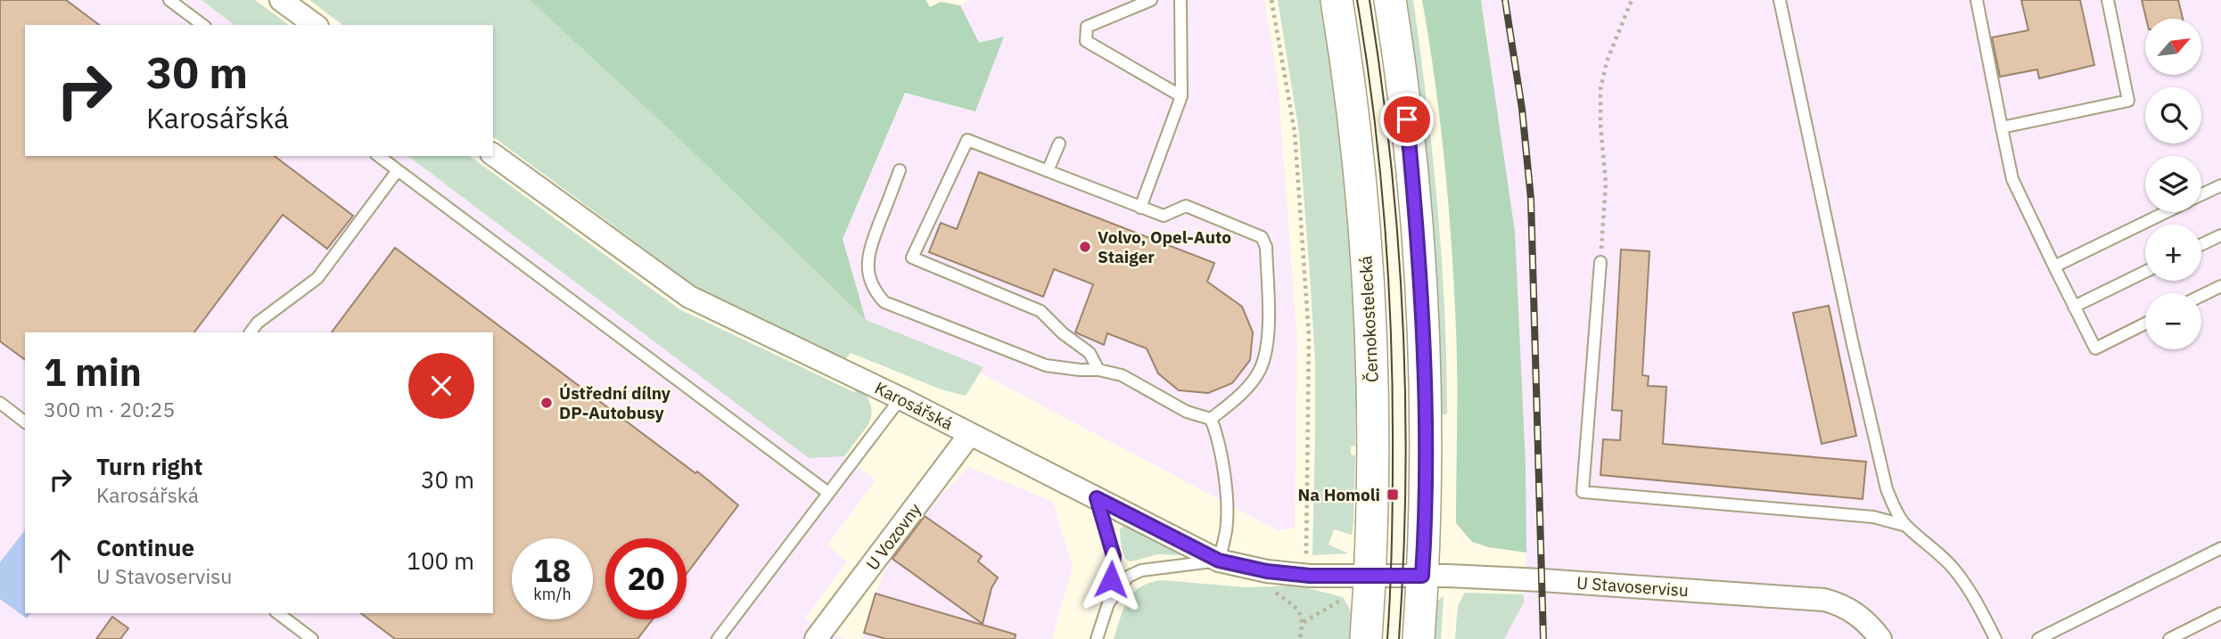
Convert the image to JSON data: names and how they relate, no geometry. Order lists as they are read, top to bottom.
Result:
{
  "streets": {
    "main road": ["Černokostelecká"],
    "street": ["Karosářská", "U Vozovny", "U Stavoservisu"]
  },
  "crossings": [
    ["Černokostelecká", "Karosářská"],
    ["Černokostelecká", "U Stavoservisu"],
    ["Karosářská", "U Vozovny"],
    ["Karosářská", "U Stavoservisu"]
  ],
  "places": {
    "other": ["Volvo, Opel-Auto Staiger", "Ústřední dílny DP-Autobusy"],
    "transit": ["Na Homoli"]
  },
  "north": "top right",
  "page": {
    "map_buttons": ["+", "−"],
    "turn": ["30 m", "Karosářská"],
    "heading": ["1 min", "300 m · 20:25"],
    "list": [
      {
        "name": "Turn right",
        "note": "Karosářská",
        "value": "30 m"
      },
      {
        "name": "Continue",
        "note": "U Stavoservisu",
        "value": "100 m"
      }
    ],
    "speed": "18 km/h",
    "limit": "20"
  }
}
